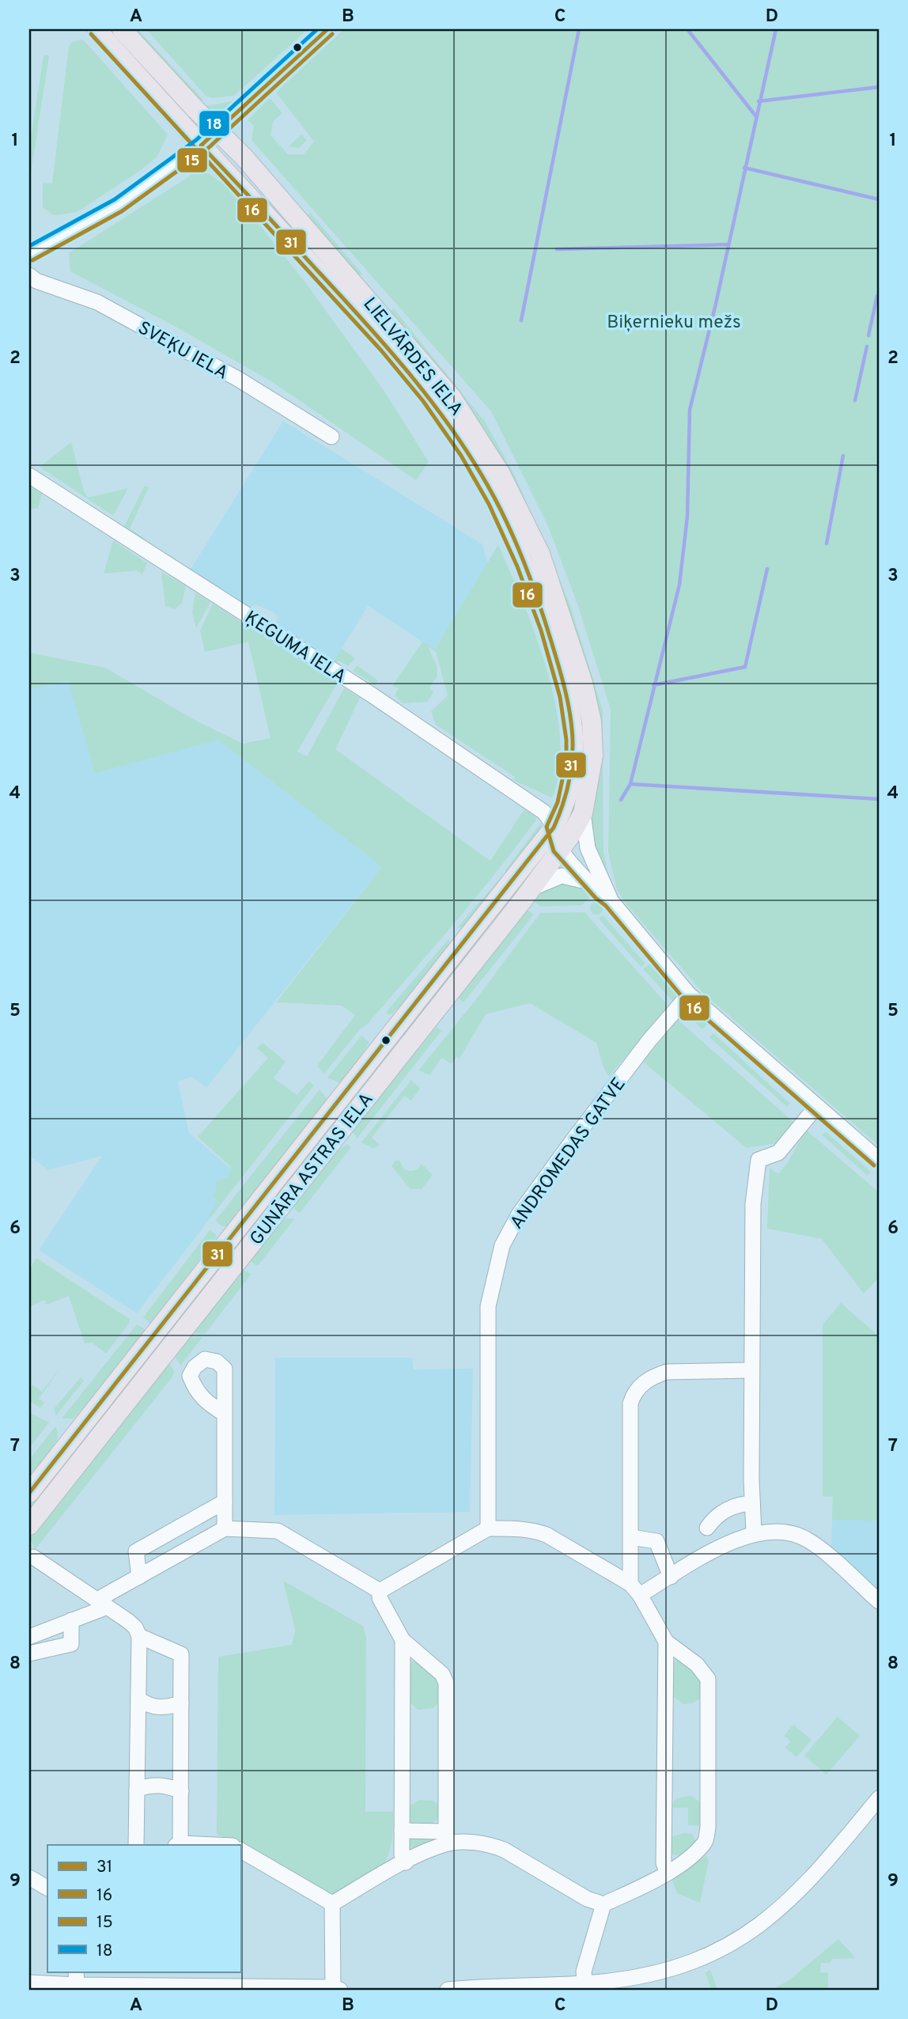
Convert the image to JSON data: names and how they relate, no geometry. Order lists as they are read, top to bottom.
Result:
{
  "streets": {
    "main road": ["LIELVĀRDES IELA", "GUNĀRA ASTRAS IELA"],
    "street": ["SVEĶU IELA", "ĶEGUMA IELA", "ANDROMEDAS GATVE"]
  },
  "crossings": [
    ["LIELVĀRDES IELA", "ĶEGUMA IELA"],
    ["LIELVĀRDES IELA", "ANDROMEDAS GATVE"],
    ["LIELVĀRDES IELA", "GUNĀRA ASTRAS IELA"],
    ["ĶEGUMA IELA", "GUNĀRA ASTRAS IELA"]
  ],
  "parks": ["Biķernieku mežs"],
  "lines": [
    "transit line 31",
    "transit line 18",
    "transit line 16",
    "transit line 15"
  ],
  "legend": [
    "31",
    "16",
    "15",
    "18"
  ],
  "grid": {
    "columns": [
      "A",
      "B",
      "C",
      "D"
    ],
    "rows": [
      "1",
      "2",
      "3",
      "4",
      "5",
      "6",
      "7",
      "8",
      "9"
    ]
  }
}
